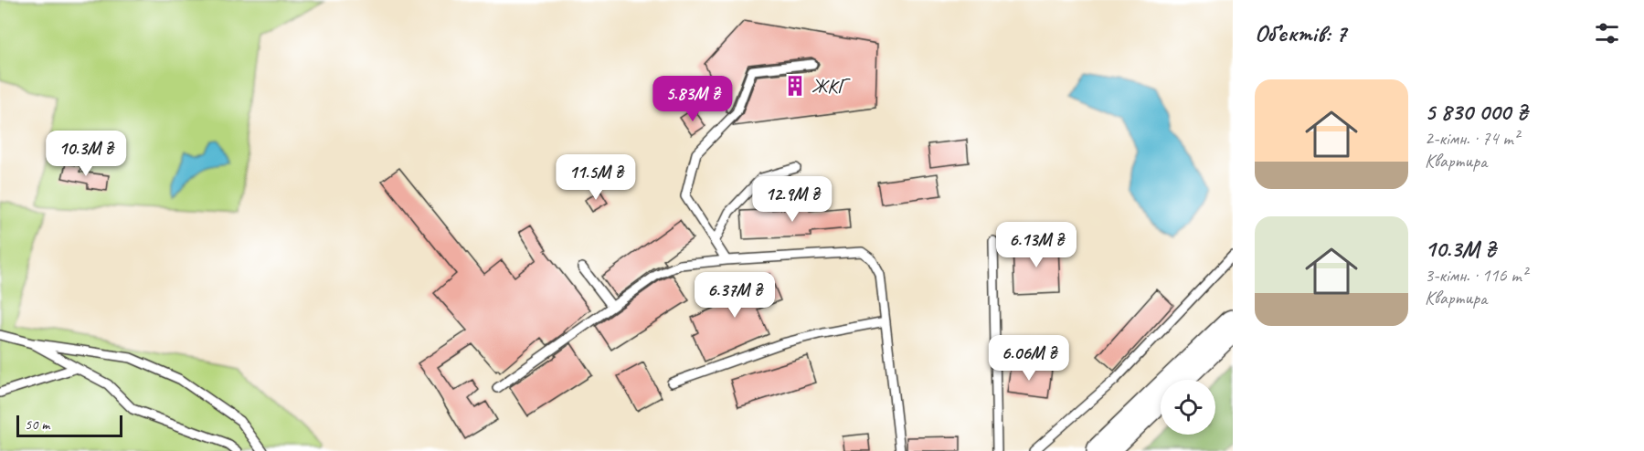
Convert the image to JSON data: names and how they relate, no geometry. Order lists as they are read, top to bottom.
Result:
{
  "places": {
    "building": ["ЖКГ"]
  },
  "scale_bar": "50 m",
  "page": {
    "heading": "Об’єктів: 7",
    "list": [
      {
        "name": "5 830 000 ₴",
        "note": "2-кімн. · 74 m² · Квартира"
      },
      {
        "name": "10.3M ₴",
        "note": "3-кімн. · 116 m² · Квартира"
      }
    ],
    "price": [
      "5.83M ₴",
      "10.3M ₴",
      "11.5M ₴",
      "12.9M ₴",
      "6.13M ₴",
      "6.37M ₴",
      "6.06M ₴"
    ],
    "scale": "50 m"
  }
}
